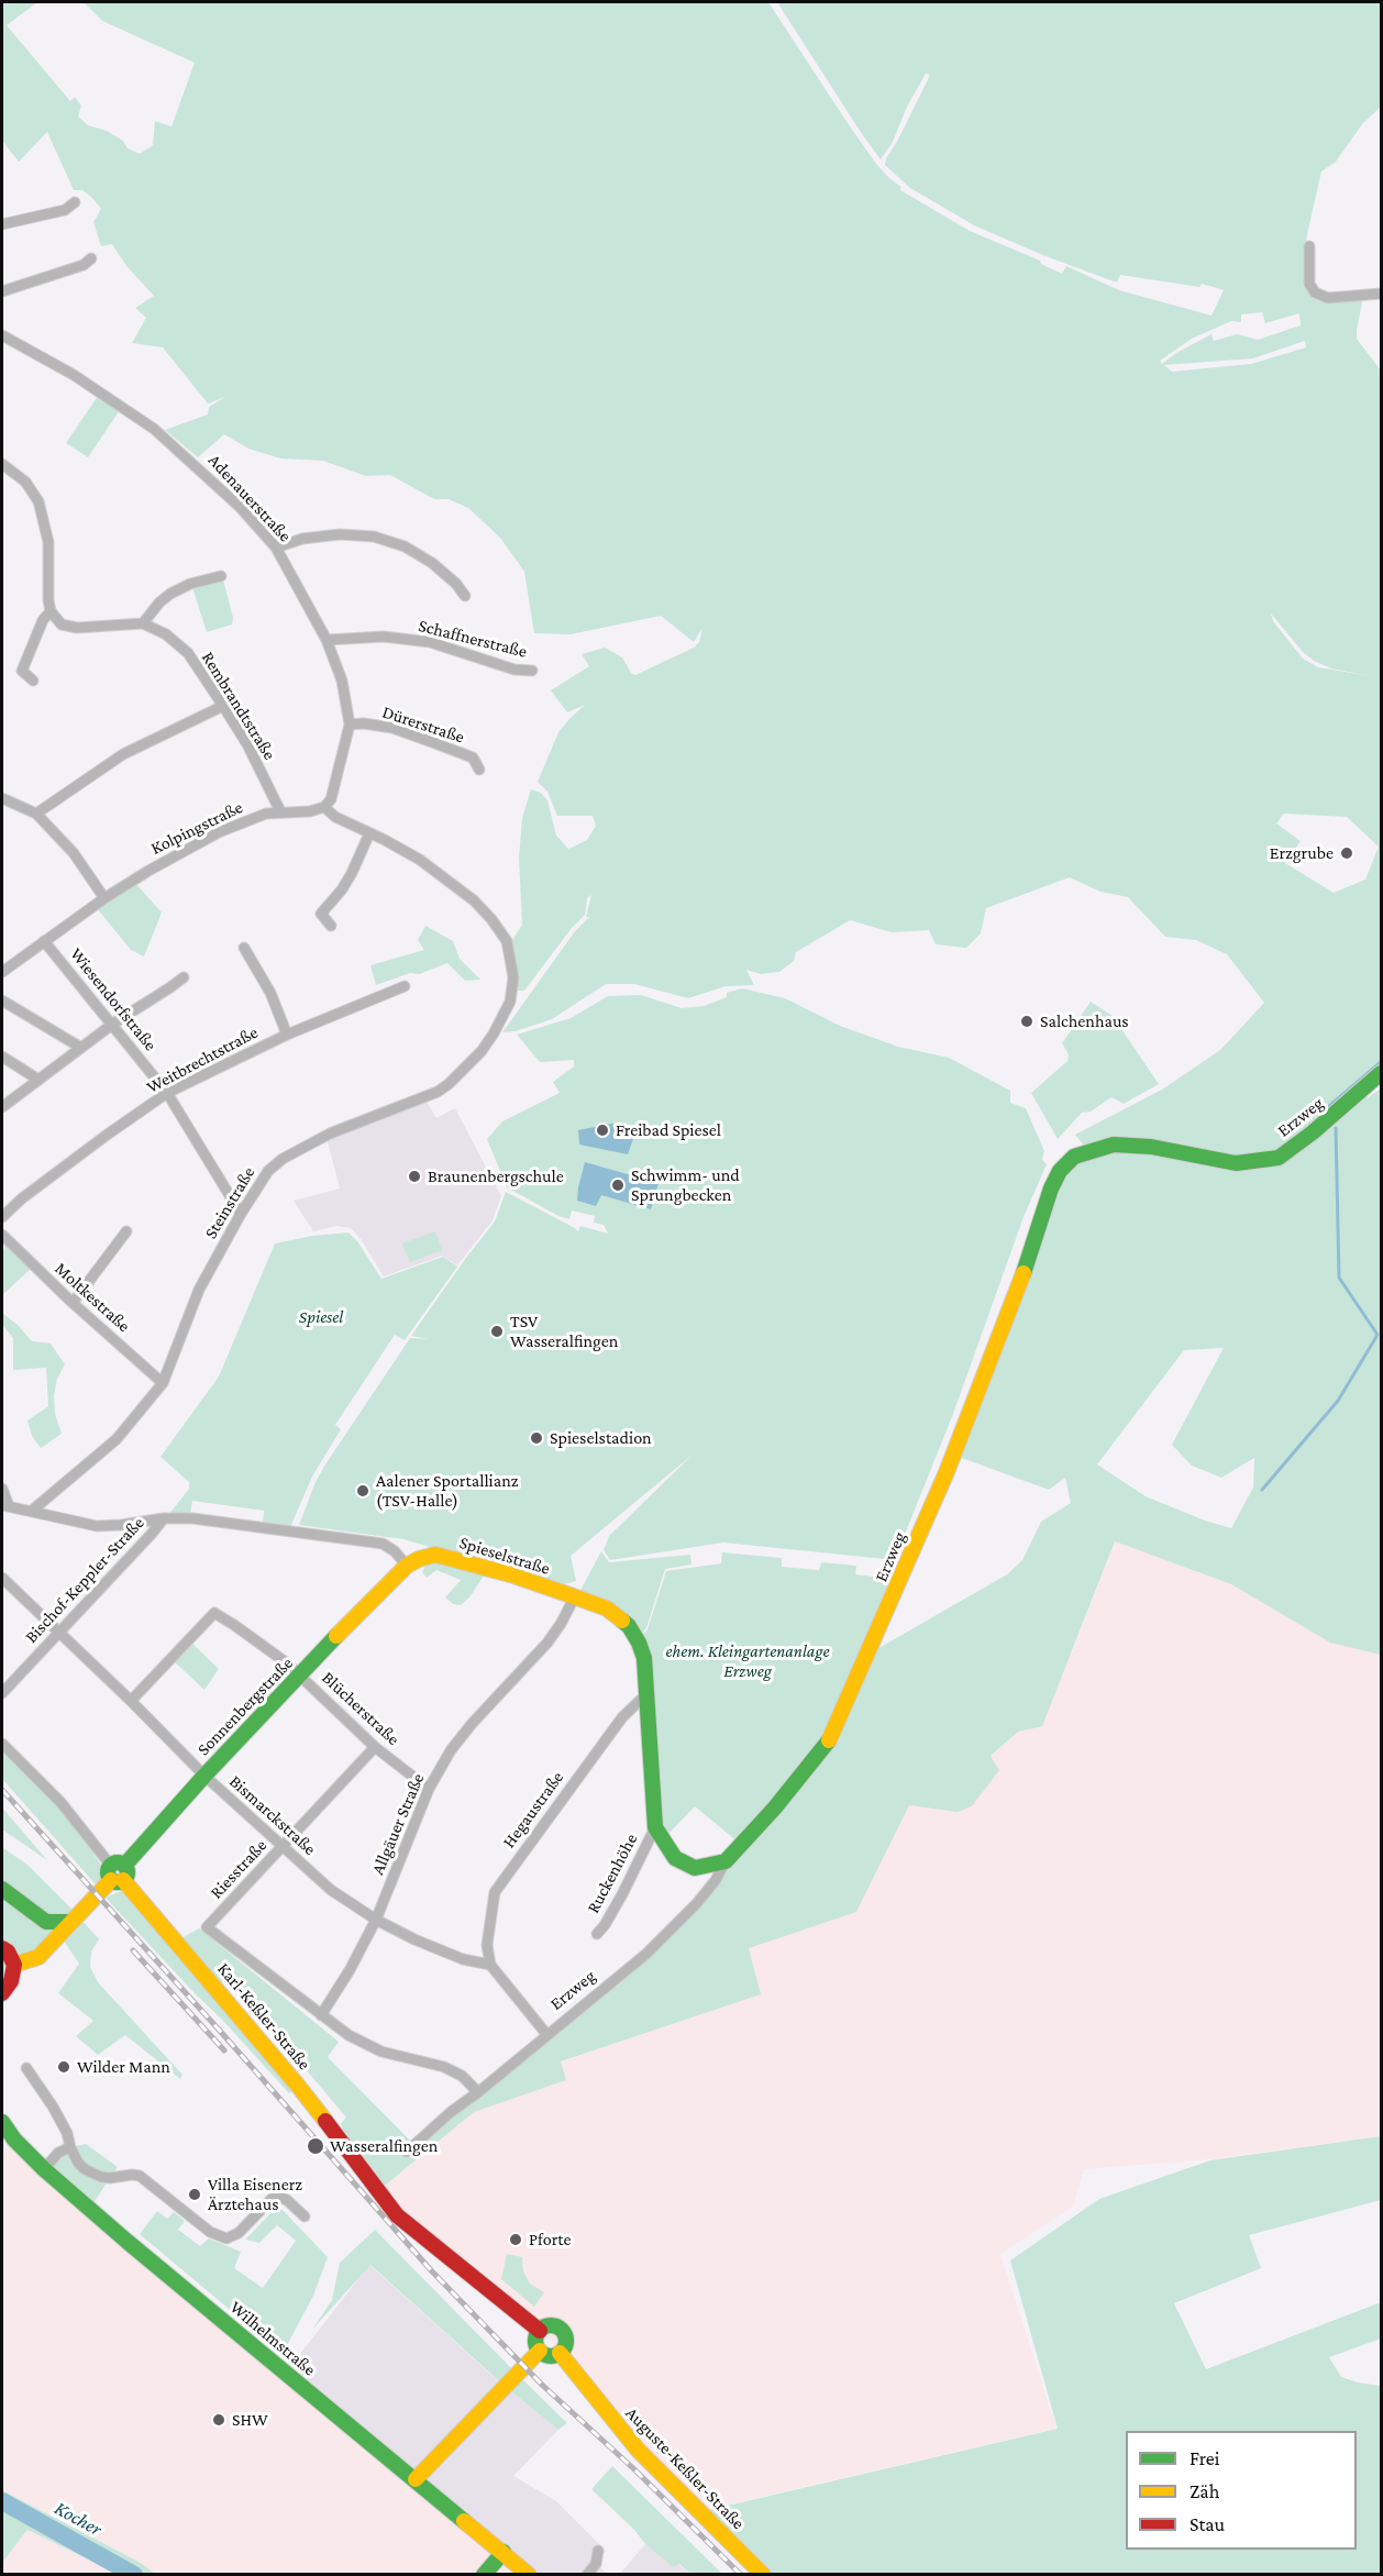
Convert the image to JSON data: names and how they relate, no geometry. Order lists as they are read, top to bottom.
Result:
{
  "streets": {
    "street": [
      "Adenauerstraße",
      "Schaffnerstraße",
      "Rembrandtstraße",
      "Dürerstraße",
      "Kolpingstraße",
      "Wiesendorfstraße",
      "Weitbrechtstraße",
      "Erzweg",
      "Steinstraße",
      "Moltkestraße",
      "Spieselstraße",
      "Bischof-Keppler-Straße",
      "Sonnenbergstraße",
      "Blücherstraße",
      "Hegaustraße",
      "Bismarckstraße",
      "Allgäuer Straße",
      "Riesstraße",
      "Ruckenhöhe",
      "Karl-Keßler-Straße",
      "Wilhelmstraße",
      "Auguste-Keßler-Straße"
    ]
  },
  "crossings": [
    ["Adenauerstraße", "Schaffnerstraße"],
    ["Adenauerstraße", "Dürerstraße"],
    ["Adenauerstraße", "Kolpingstraße"],
    ["Rembrandtstraße", "Kolpingstraße"],
    ["Kolpingstraße", "Wiesendorfstraße"],
    ["Wiesendorfstraße", "Weitbrechtstraße"],
    ["Wiesendorfstraße", "Steinstraße"],
    ["Erzweg", "Spieselstraße"],
    ["Erzweg", "Karl-Keßler-Straße"],
    ["Steinstraße", "Moltkestraße"],
    ["Spieselstraße", "Sonnenbergstraße"],
    ["Spieselstraße", "Hegaustraße"],
    ["Spieselstraße", "Allgäuer Straße"],
    ["Spieselstraße", "Ruckenhöhe"],
    ["Bischof-Keppler-Straße", "Bismarckstraße"],
    ["Sonnenbergstraße", "Blücherstraße"],
    ["Sonnenbergstraße", "Bismarckstraße"],
    ["Sonnenbergstraße", "Karl-Keßler-Straße"],
    ["Blücherstraße", "Bismarckstraße"],
    ["Blücherstraße", "Allgäuer Straße"],
    ["Blücherstraße", "Riesstraße"],
    ["Hegaustraße", "Bismarckstraße"],
    ["Bismarckstraße", "Allgäuer Straße"],
    ["Bismarckstraße", "Riesstraße"],
    ["Allgäuer Straße", "Karl-Keßler-Straße"],
    ["Riesstraße", "Karl-Keßler-Straße"],
    ["Karl-Keßler-Straße", "Auguste-Keßler-Straße"]
  ],
  "water": ["Kocher"],
  "parks": ["Spiesel", "ehem. Kleingartenanlage Erzweg"],
  "places": [
    "Erzgrube",
    "Salchenhaus",
    "Freibad Spiesel",
    "Braunenbergschule",
    "Schwimm- und Sprungbecken",
    "TSV Wasseralfingen",
    "Spieselstadion",
    "Aalener Sportallianz (TSV-Halle)",
    "Wilder Mann",
    "Wasseralfingen",
    "Villa Eisenerz Ärztehaus",
    "Pforte",
    "SHW"
  ],
  "legend": ["Frei", "Zäh", "Stau"]
}
